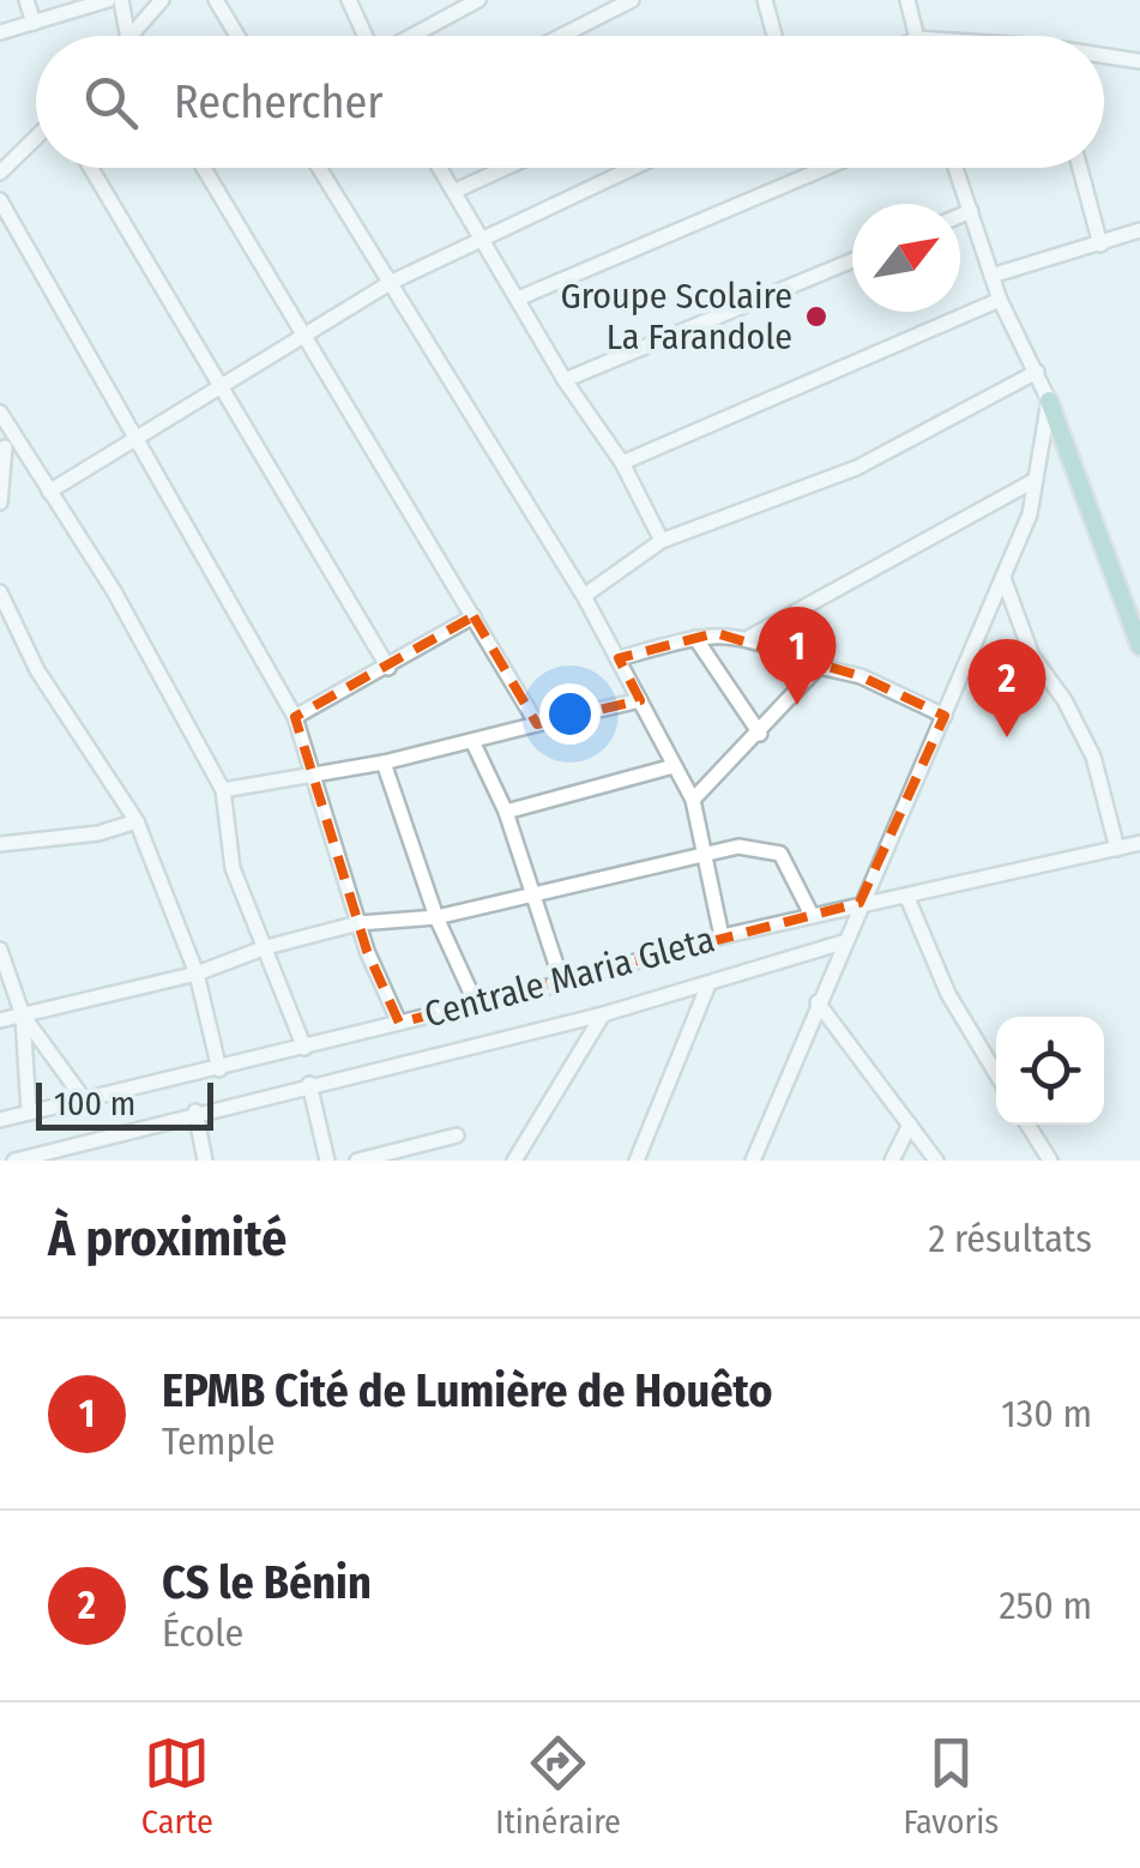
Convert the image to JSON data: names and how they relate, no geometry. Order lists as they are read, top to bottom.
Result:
{
  "streets": {
    "street": ["Centrale Maria Gleta"]
  },
  "places": ["Groupe Scolaire La Farandole"],
  "scale_bar": "100 m",
  "north": "top right",
  "page": {
    "search": "Rechercher",
    "pins": ["1", "2"],
    "scale": "100 m",
    "heading": ["À proximité", "2 résultats"],
    "list": [
      {
        "mark": "1",
        "name": "EPMB Cité de Lumière de Houêto",
        "note": "Temple",
        "value": "130 m"
      },
      {
        "mark": "2",
        "name": "CS le Bénin",
        "note": "École",
        "value": "250 m"
      }
    ],
    "nav": ["Carte", "Itinéraire", "Favoris"]
  }
}
